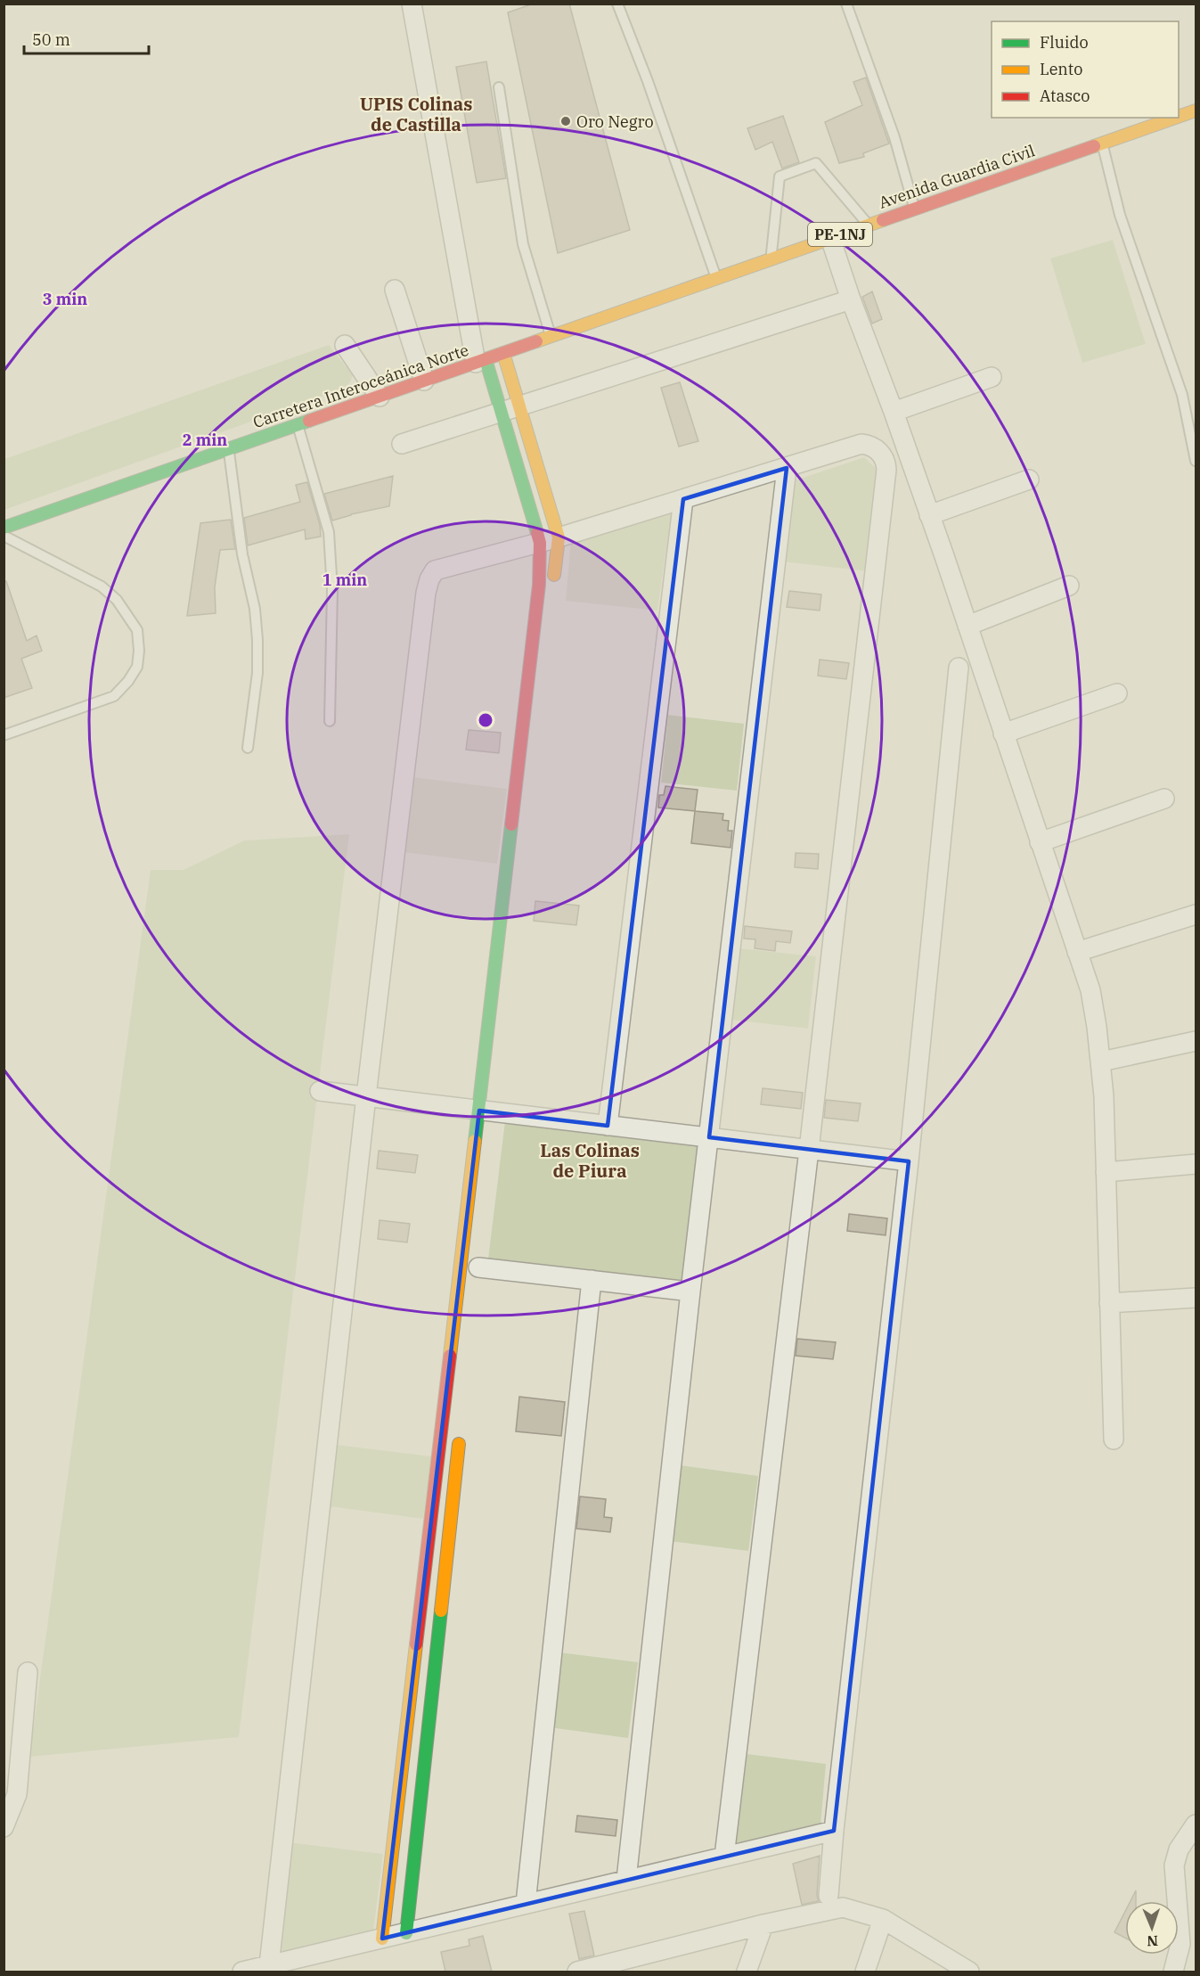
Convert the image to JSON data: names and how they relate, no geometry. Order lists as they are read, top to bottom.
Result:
{
  "streets": {
    "main road": ["Avenida Guardia Civil", "PE-1NJ", "Carretera Interoceánica Norte"]
  },
  "crossings": [
    ["Avenida Guardia Civil", "Carretera Interoceánica Norte"]
  ],
  "districts": ["UPIS Colinas de Castilla", "Las Colinas de Piura"],
  "places": ["Oro Negro"],
  "legend": ["Fluido", "Lento", "Atasco"],
  "scale_bar": "50 m",
  "north": "bottom",
  "rings": ["3 min", "2 min", "1 min"]
}
